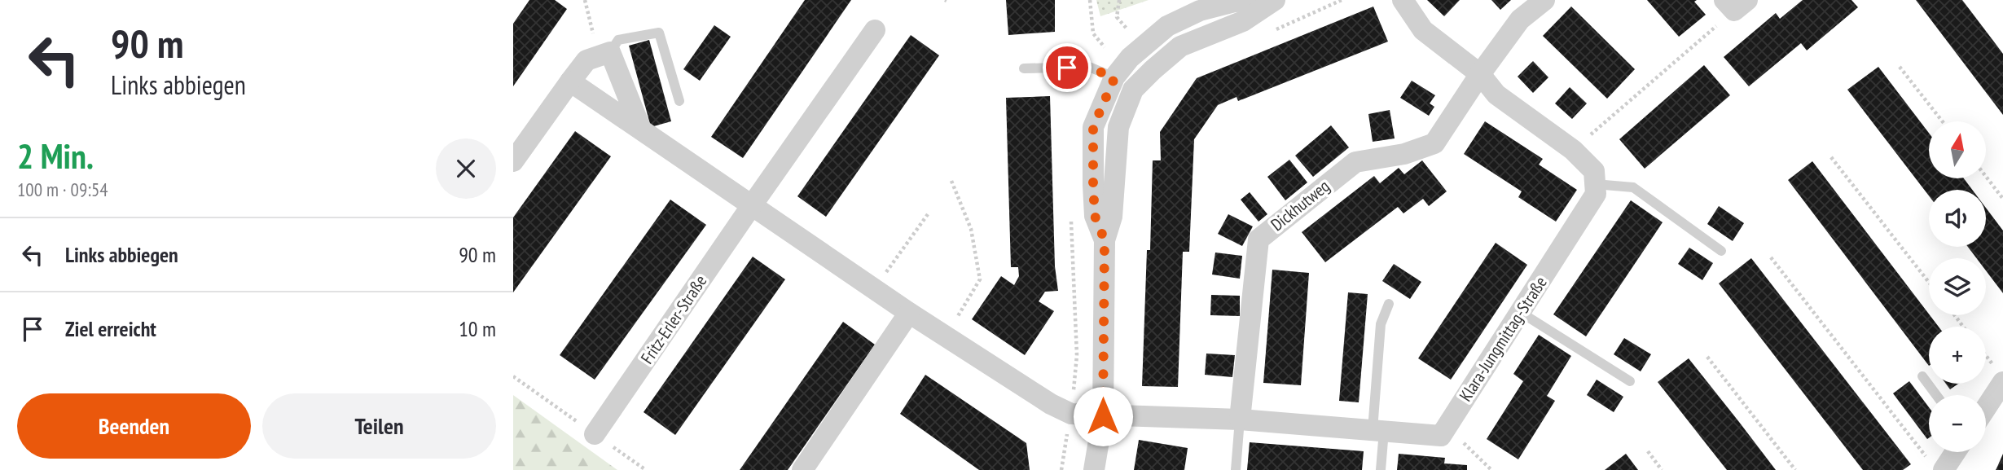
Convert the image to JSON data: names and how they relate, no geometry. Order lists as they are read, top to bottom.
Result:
{
  "streets": {
    "street": ["Dickhutweg", "Fritz-Erler-Straße", "Klara-Jungmittag-Straße"]
  },
  "north": "top",
  "page": {
    "turn": ["90 m", "Links abbiegen"],
    "heading": ["2 Min.", "100 m · 09:54"],
    "map_buttons": ["+", "−"],
    "list": [
      {
        "name": "Links abbiegen",
        "value": "90 m"
      },
      {
        "name": "Ziel erreicht",
        "value": "10 m"
      }
    ],
    "buttons": ["Beenden", "Teilen"]
  }
}
